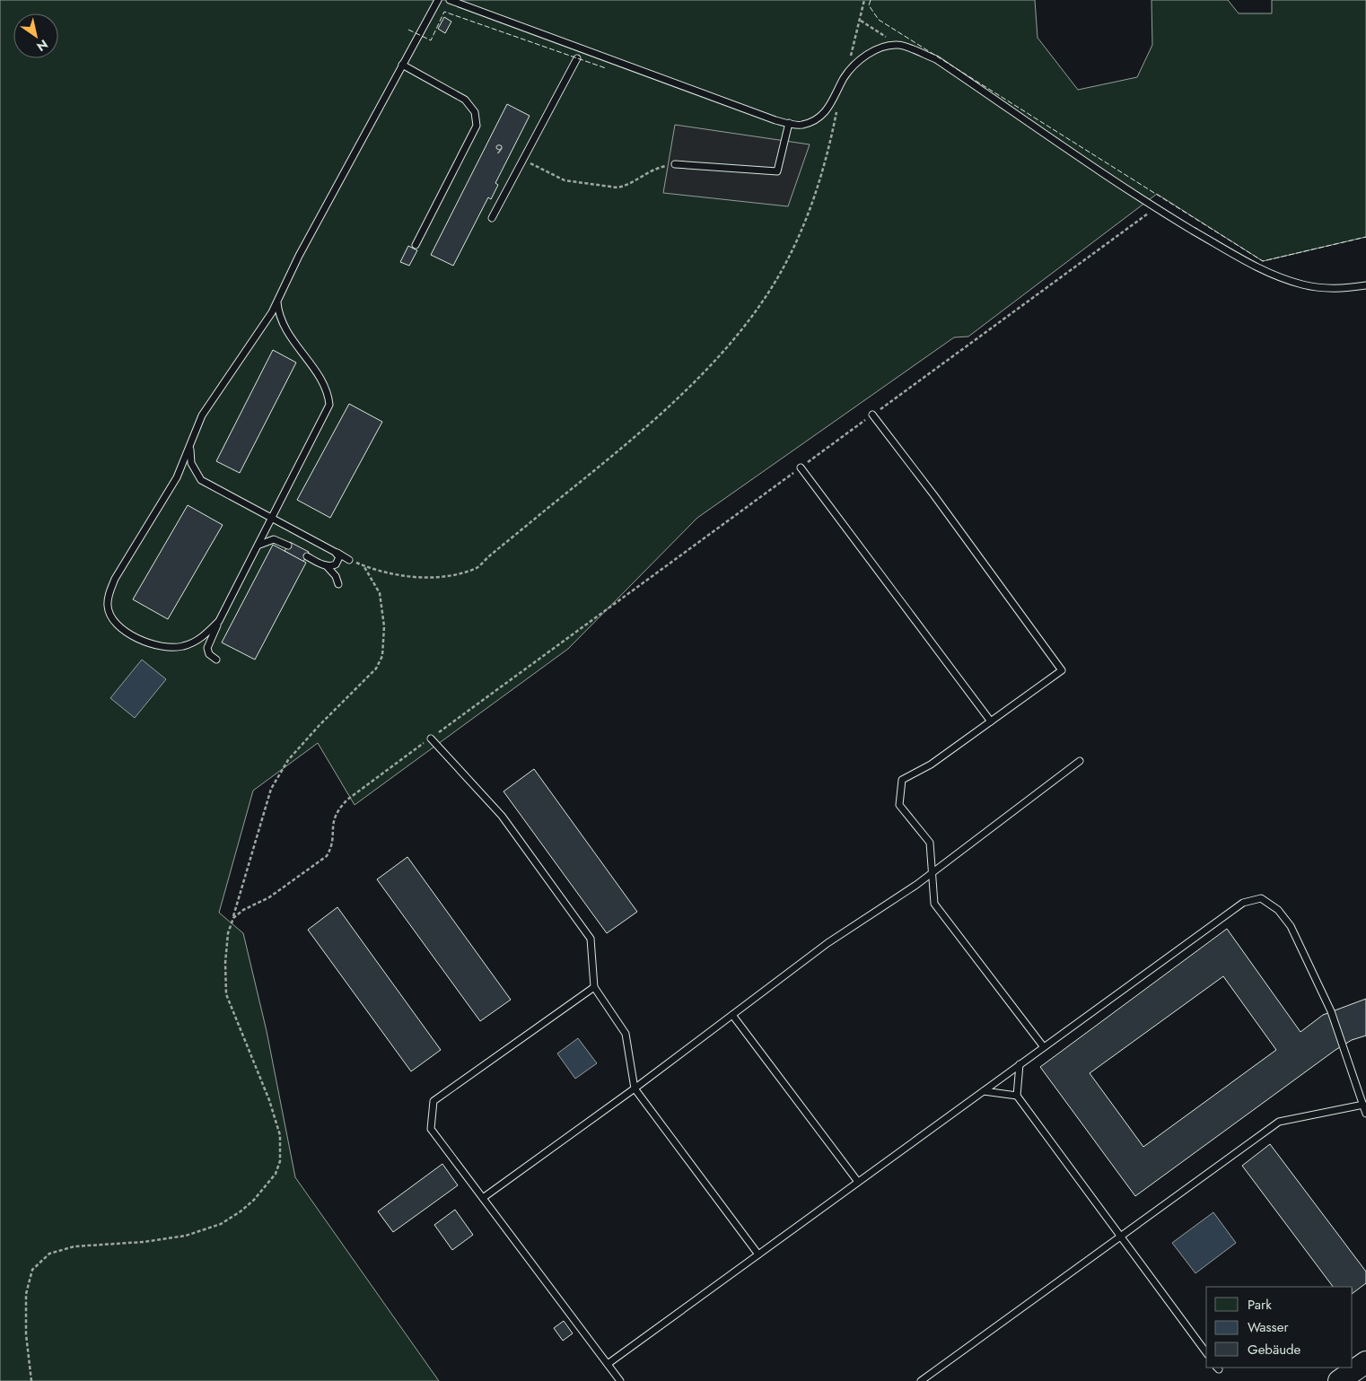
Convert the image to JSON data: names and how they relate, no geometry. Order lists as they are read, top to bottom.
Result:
{
  "house_numbers": ["9"],
  "legend": ["Park", "Wasser", "Gebäude"],
  "north": "bottom right"
}
